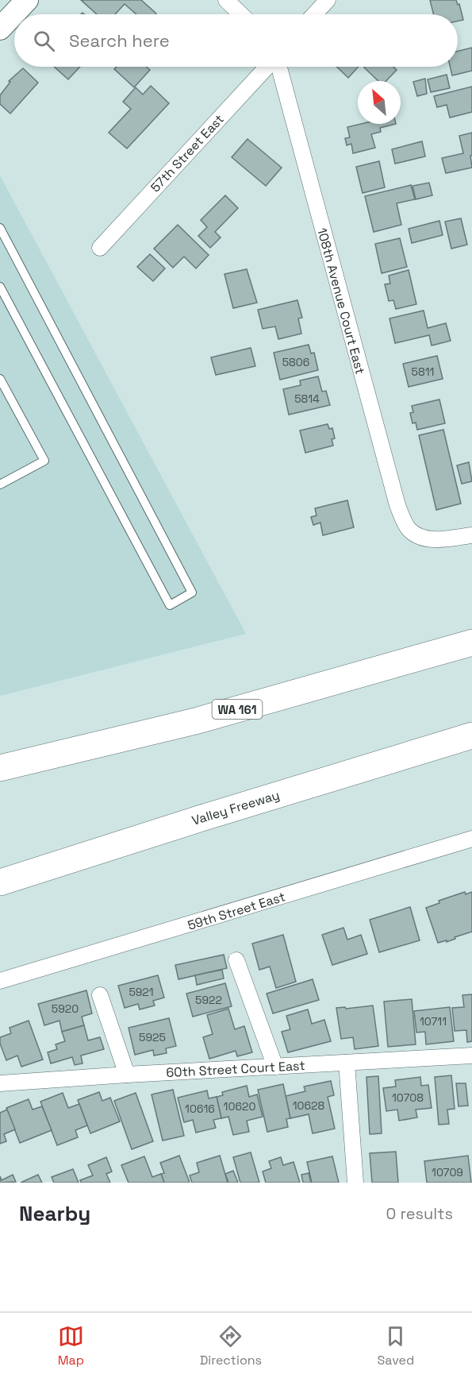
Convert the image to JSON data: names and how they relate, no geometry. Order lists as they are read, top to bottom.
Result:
{
  "streets": {
    "highway": ["WA 161", "Valley Freeway"],
    "street": [
      "57th Street East",
      "108th Avenue Court East",
      "59th Street East",
      "60th Street Court East"
    ]
  },
  "house_numbers": [
    "5806",
    "5811",
    "5814",
    "5921",
    "5922",
    "5920",
    "10711",
    "5925",
    "10708",
    "10628",
    "10620",
    "10616",
    "10709"
  ],
  "north": "top left",
  "page": {
    "search": "Search here",
    "heading": ["Nearby", "0 results"],
    "nav": ["Map", "Directions", "Saved"]
  }
}
